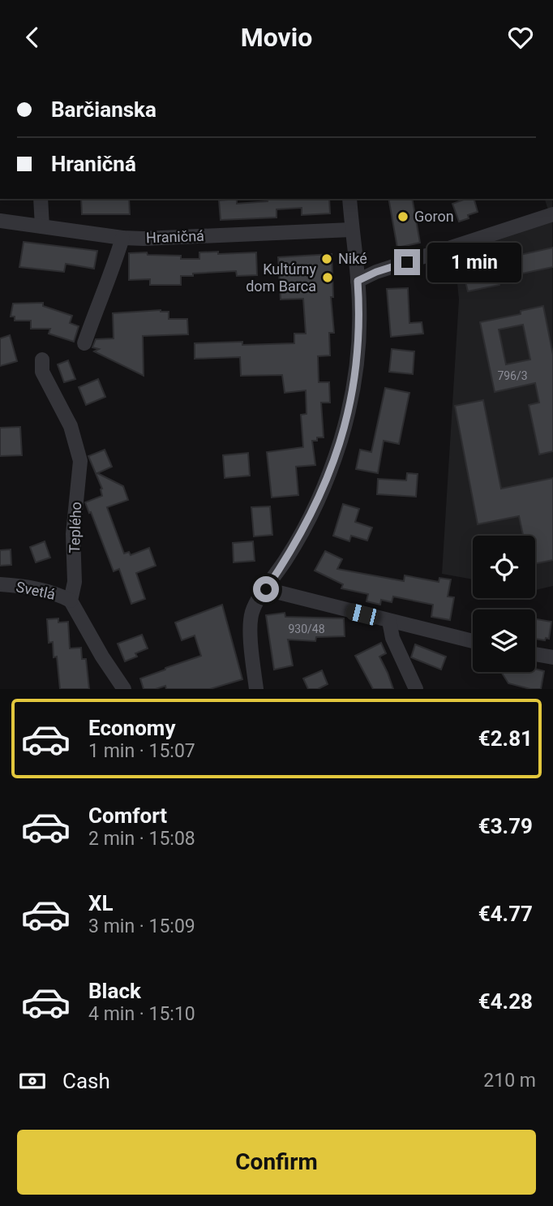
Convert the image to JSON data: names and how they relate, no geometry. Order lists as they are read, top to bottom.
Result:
{
  "streets": {
    "street": ["Hraničná", "Teplého", "Svetlá"]
  },
  "crossings": [
    ["Teplého", "Svetlá"]
  ],
  "places": ["Goron", "Niké", "Kultúrny dom Barca"],
  "house_numbers": ["796/3", "930/48"],
  "page": {
    "header": "Movio",
    "banner": ["Barčianska", "Hraničná"],
    "bubble": "1 min",
    "list": [
      {
        "name": "Economy",
        "note": "1 min · 15:07",
        "value": "€2.81"
      },
      {
        "name": "Comfort",
        "note": "2 min · 15:08",
        "value": "€3.79"
      },
      {
        "name": "XL",
        "note": "3 min · 15:09",
        "value": "€4.77"
      },
      {
        "name": "Black",
        "note": "4 min · 15:10",
        "value": "€4.28"
      }
    ],
    "pay": ["Cash", "210 m"],
    "buttons": "Confirm"
  }
}
